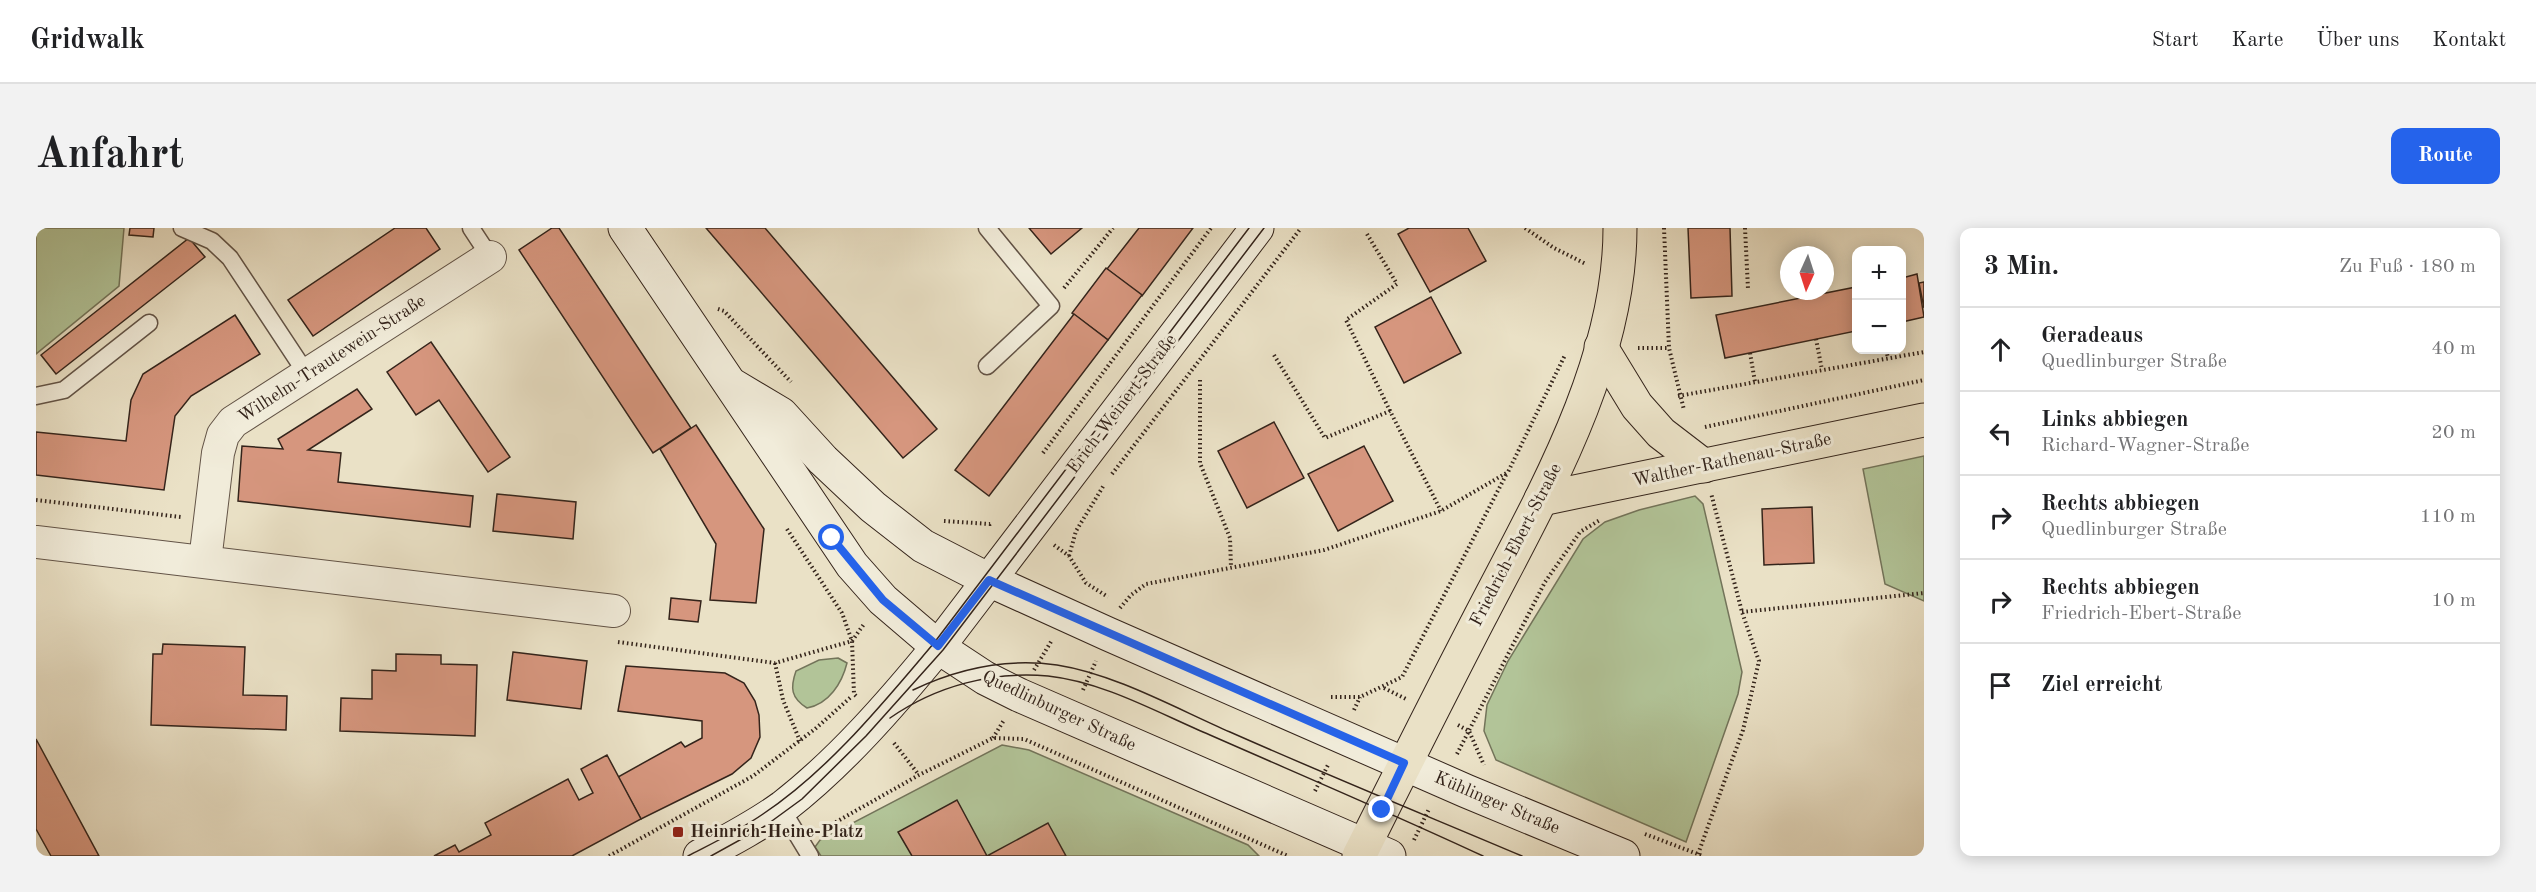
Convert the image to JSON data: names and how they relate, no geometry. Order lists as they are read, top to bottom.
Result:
{
  "streets": {
    "main road": [
      "Erich-Weinert-Straße",
      "Walther-Rathenau-Straße",
      "Friedrich-Ebert-Straße",
      "Quedlinburger Straße",
      "Kühlinger Straße"
    ],
    "street": ["Wilhelm-Trautewein-Straße"]
  },
  "crossings": [
    ["Erich-Weinert-Straße", "Quedlinburger Straße"],
    ["Walther-Rathenau-Straße", "Friedrich-Ebert-Straße"],
    ["Friedrich-Ebert-Straße", "Quedlinburger Straße"],
    ["Friedrich-Ebert-Straße", "Kühlinger Straße"],
    ["Quedlinburger Straße", "Kühlinger Straße"]
  ],
  "places": {
    "transit": ["Heinrich-Heine-Platz"]
  },
  "north": "bottom",
  "page": {
    "header": "Gridwalk",
    "nav": [
      "Start",
      "Karte",
      "Über uns",
      "Kontakt"
    ],
    "buttons": "Route",
    "title": "Anfahrt",
    "heading": ["3 Min.", "Zu Fuß · 180 m"],
    "map_buttons": ["+", "−"],
    "list": [
      ["Geradeaus", "Quedlinburger Straße", "40 m"],
      ["Links abbiegen", "Richard-Wagner-Straße", "20 m"],
      ["Rechts abbiegen", "Quedlinburger Straße", "110 m"],
      ["Rechts abbiegen", "Friedrich-Ebert-Straße", "10 m"],
      "Ziel erreicht"
    ]
  }
}
